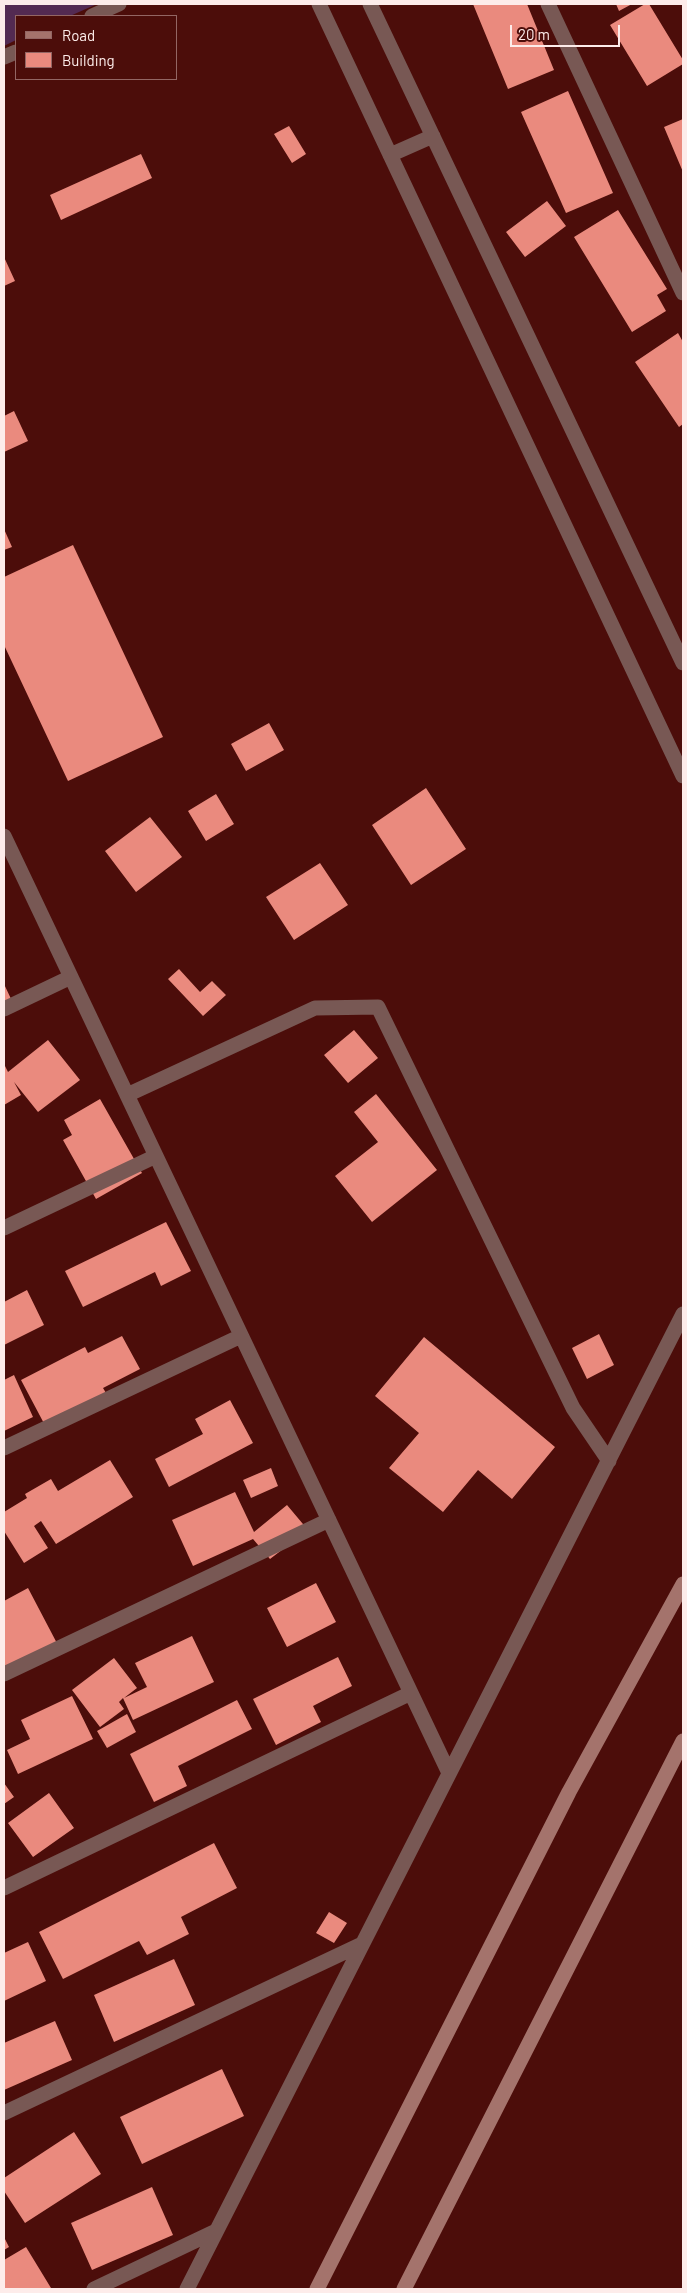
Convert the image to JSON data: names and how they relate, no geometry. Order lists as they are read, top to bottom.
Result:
{
  "legend": ["Road", "Building"],
  "scale_bar": "20 m"
}
